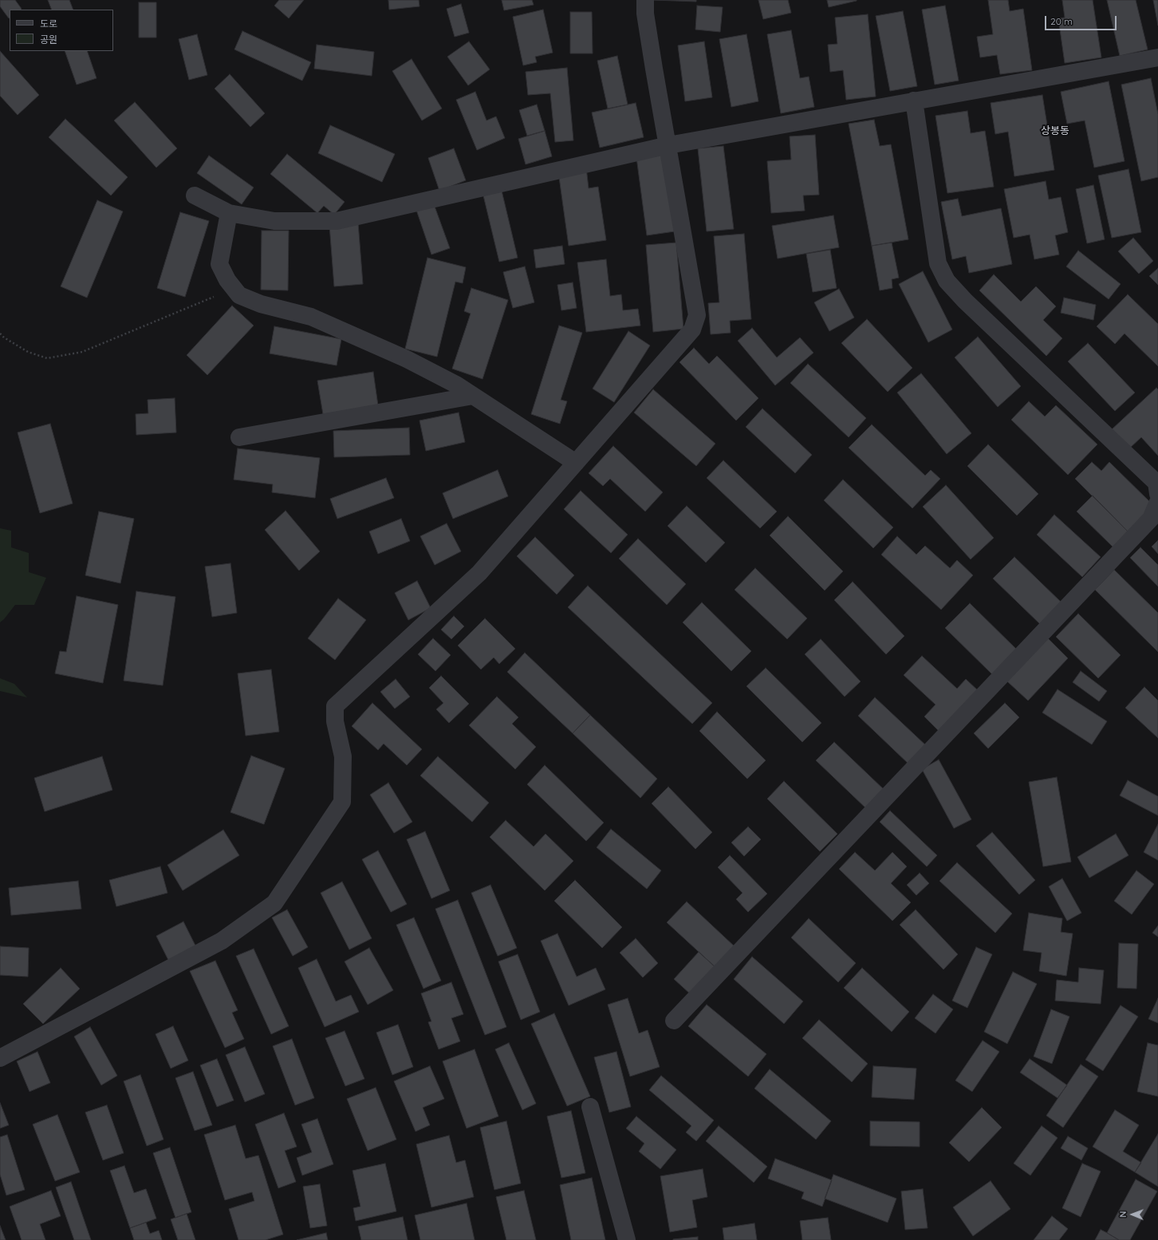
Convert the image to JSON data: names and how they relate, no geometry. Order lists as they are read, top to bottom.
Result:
{
  "districts": ["상봉동"],
  "legend": ["도로", "공원"],
  "scale_bar": "20 m",
  "north": "left"
}
